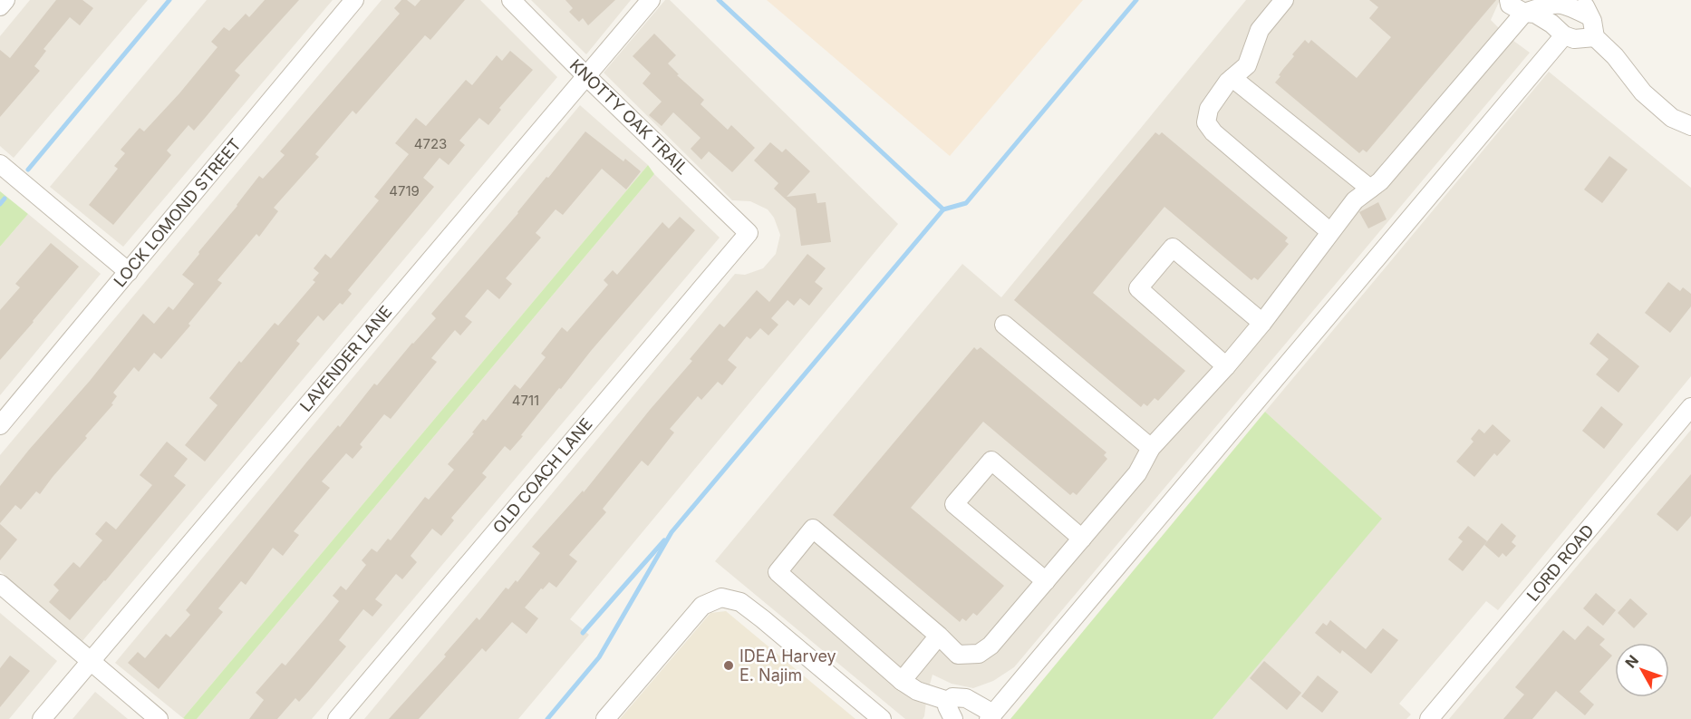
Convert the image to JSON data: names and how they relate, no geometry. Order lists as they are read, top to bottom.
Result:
{
  "streets": {
    "street": [
      "KNOTTY OAK TRAIL",
      "LOCK LOMOND STREET",
      "LAVENDER LANE",
      "OLD COACH LANE",
      "LORD ROAD"
    ]
  },
  "crossings": [
    ["KNOTTY OAK TRAIL", "LAVENDER LANE"],
    ["KNOTTY OAK TRAIL", "OLD COACH LANE"]
  ],
  "places": ["IDEA Harvey E. Najim"],
  "house_numbers": ["4723", "4719", "4711"],
  "north": "top left"
}
